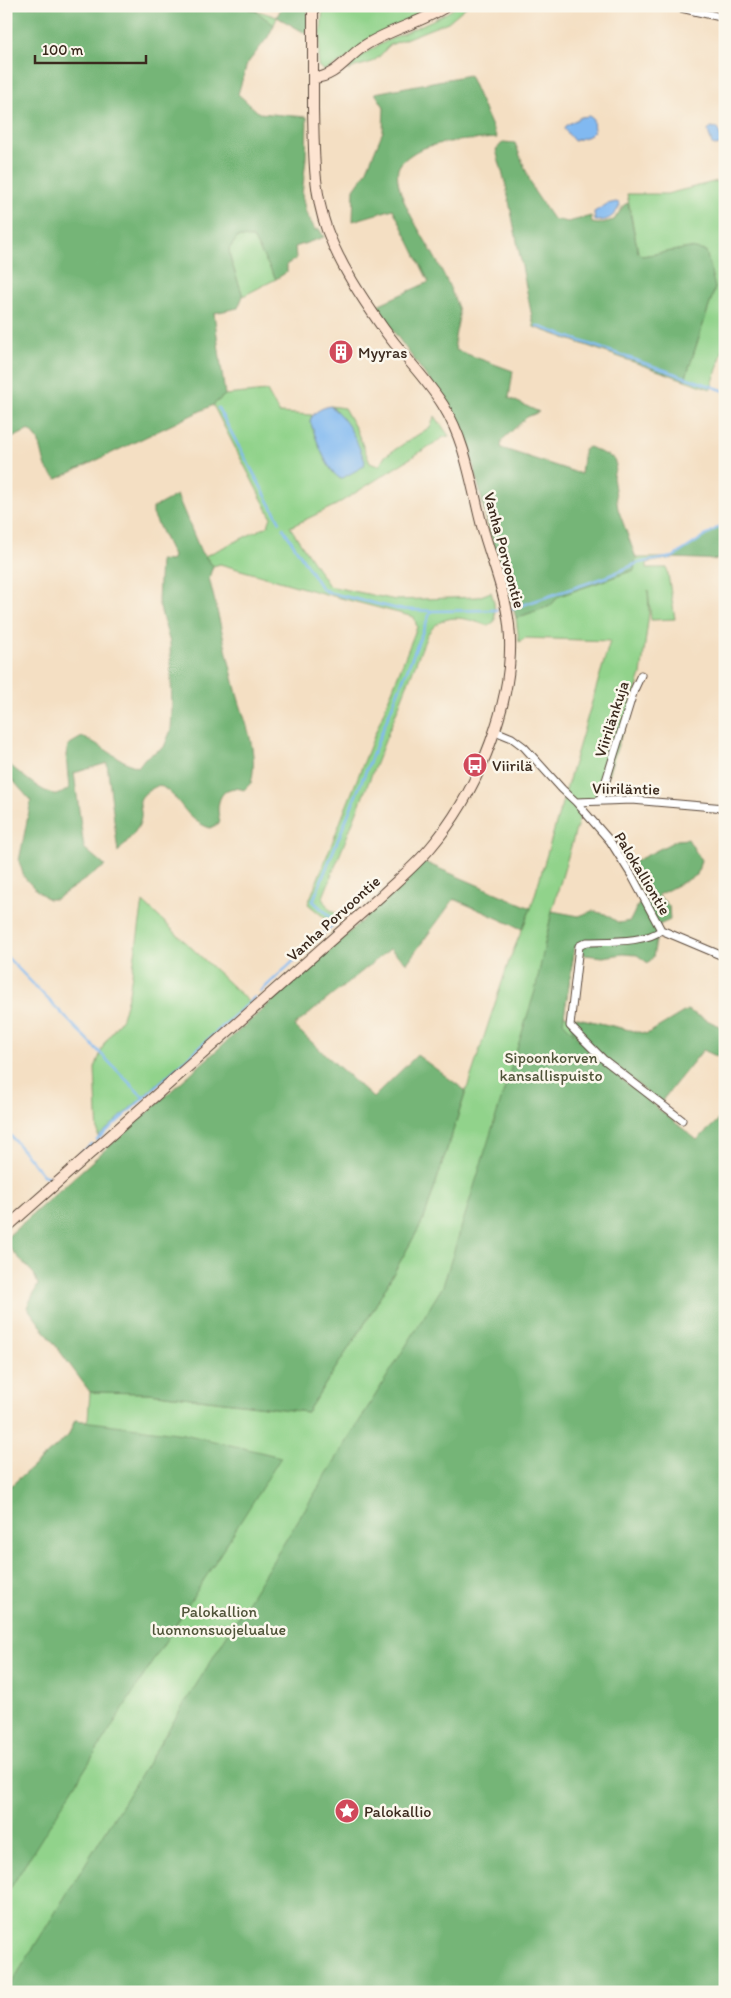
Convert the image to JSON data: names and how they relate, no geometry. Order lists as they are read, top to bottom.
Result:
{
  "streets": {
    "street": [
      "Vanha Porvoontie",
      "Viirilänkuja",
      "Viiriläntie",
      "Palokalliontie"
    ]
  },
  "crossings": [
    ["Vanha Porvoontie", "Viiriläntie"],
    ["Viirilänkuja", "Viiriläntie"],
    ["Viiriläntie", "Palokalliontie"]
  ],
  "parks": ["Sipoonkorven kansallispuisto", "Palokallion luonnonsuojelualue"],
  "places": {
    "building": ["Myyras"],
    "bus stop": ["Viirilä"],
    "place": ["Palokallio"]
  },
  "scale_bar": "100 m"
}
